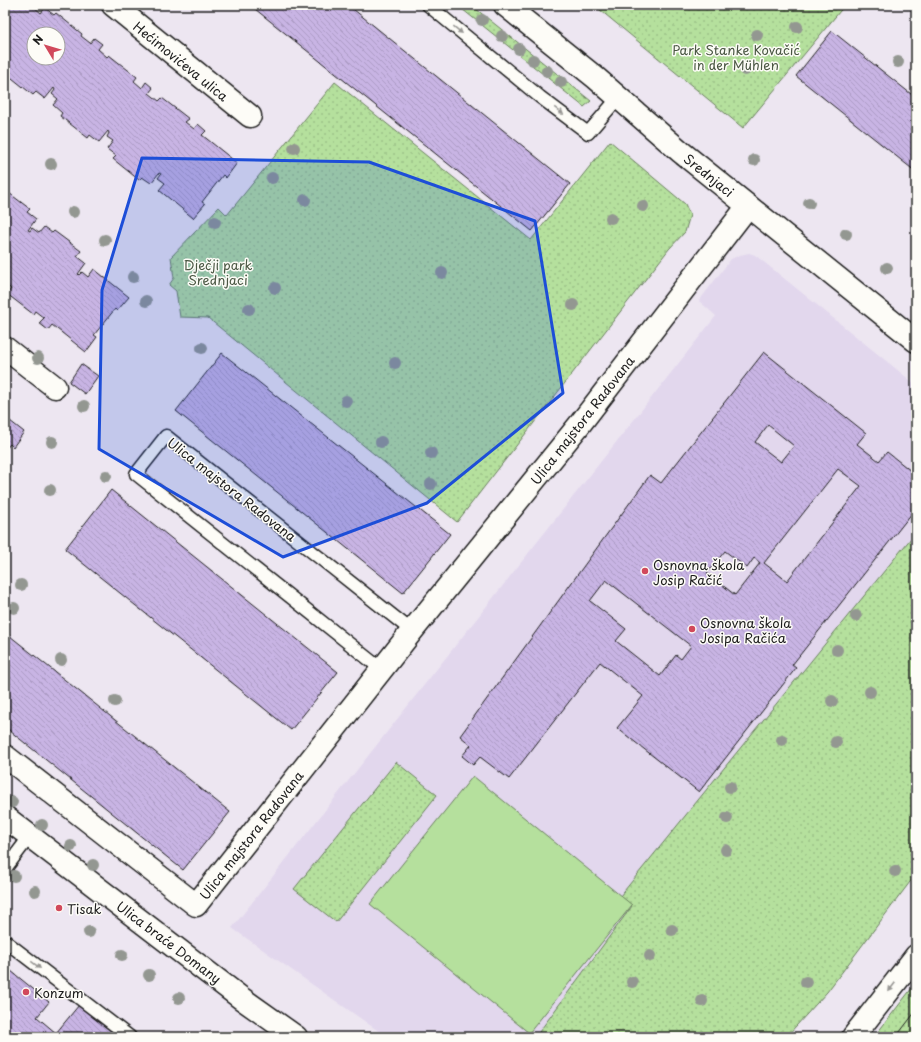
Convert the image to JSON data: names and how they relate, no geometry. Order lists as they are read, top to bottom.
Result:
{
  "streets": {
    "street": [
      "Hećimovićeva ulica",
      "Srednjaci",
      "Ulica majstora Radovana",
      "Ulica braće Domany"
    ]
  },
  "crossings": [
    ["Srednjaci", "Ulica majstora Radovana"]
  ],
  "parks": ["Park Stanke Kovačić in der Mühlen", "Dječji park Srednjaci"],
  "places": [
    "Osnovna škola Josip Račić",
    "Osnovna škola Josipa Račića",
    "Tisak",
    "Konzum"
  ],
  "north": "top left"
}
